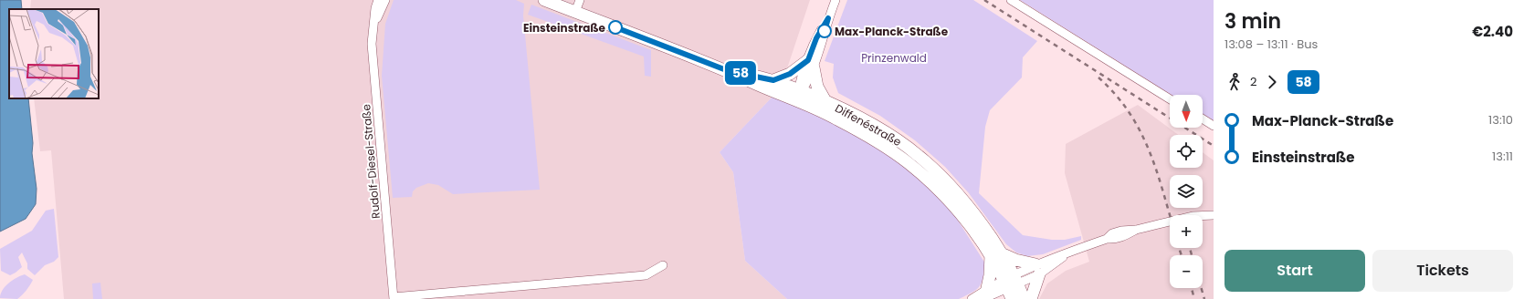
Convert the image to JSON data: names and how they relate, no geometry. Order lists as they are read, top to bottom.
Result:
{
  "streets": {
    "main road": ["Diffenéstraße"],
    "street": ["Rudolf-Diesel-Straße"]
  },
  "parks": ["Prinzenwald"],
  "places": ["Einsteinstraße", "Max-Planck-Straße"],
  "lines": ["bus line 58"],
  "north": "bottom",
  "page": {
    "on_map": "58",
    "heading": ["3 min", "13:08 – 13:11 · Bus", "€2.40"],
    "legs": ["2", "58"],
    "map_buttons": ["+", "−"],
    "list": [
      {
        "name": "Max-Planck-Straße",
        "value": "13:10"
      },
      {
        "name": "Einsteinstraße",
        "value": "13:11"
      }
    ],
    "buttons": ["Start", "Tickets"]
  }
}
